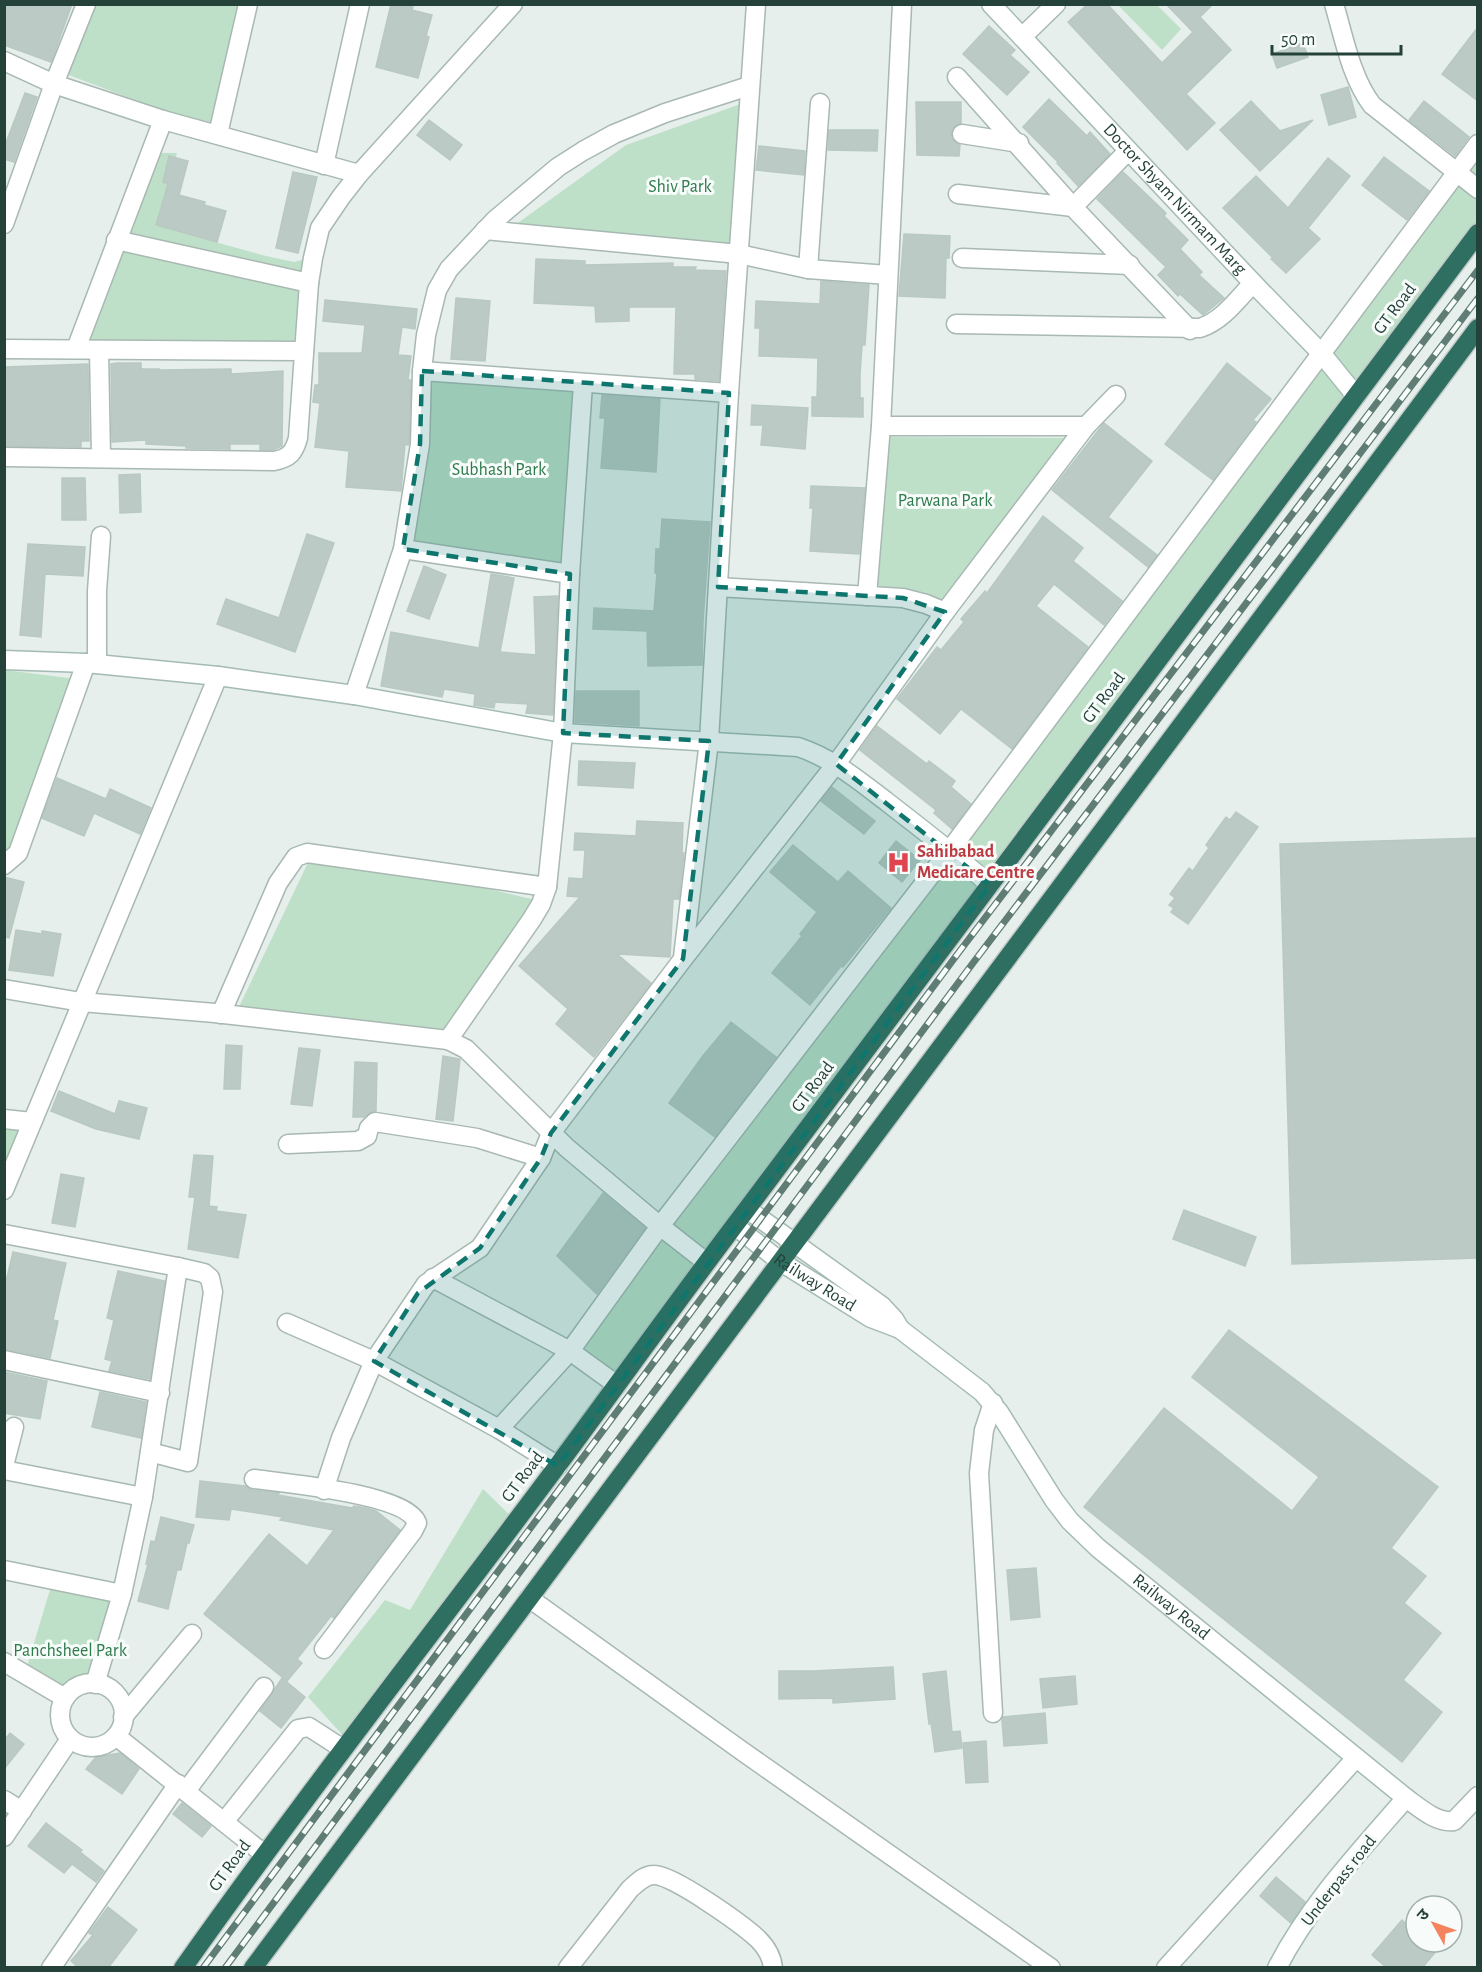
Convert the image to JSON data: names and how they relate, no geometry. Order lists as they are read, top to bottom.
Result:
{
  "streets": {
    "highway": ["GT Road"],
    "street": ["Doctor Shyam Nirmam Marg", "Railway Road", "Underpass road"]
  },
  "crossings": [
    ["Doctor Shyam Nirmam Marg", "GT Road"],
    ["GT Road", "Railway Road"],
    ["Railway Road", "Underpass road"]
  ],
  "parks": [
    "Shiv Park",
    "Subhash Park",
    "Parwana Park",
    "Panchsheel Park"
  ],
  "places": {
    "hospital": ["Sahibabad Medicare Centre"]
  },
  "scale_bar": "50 m",
  "north": "top left"
}
